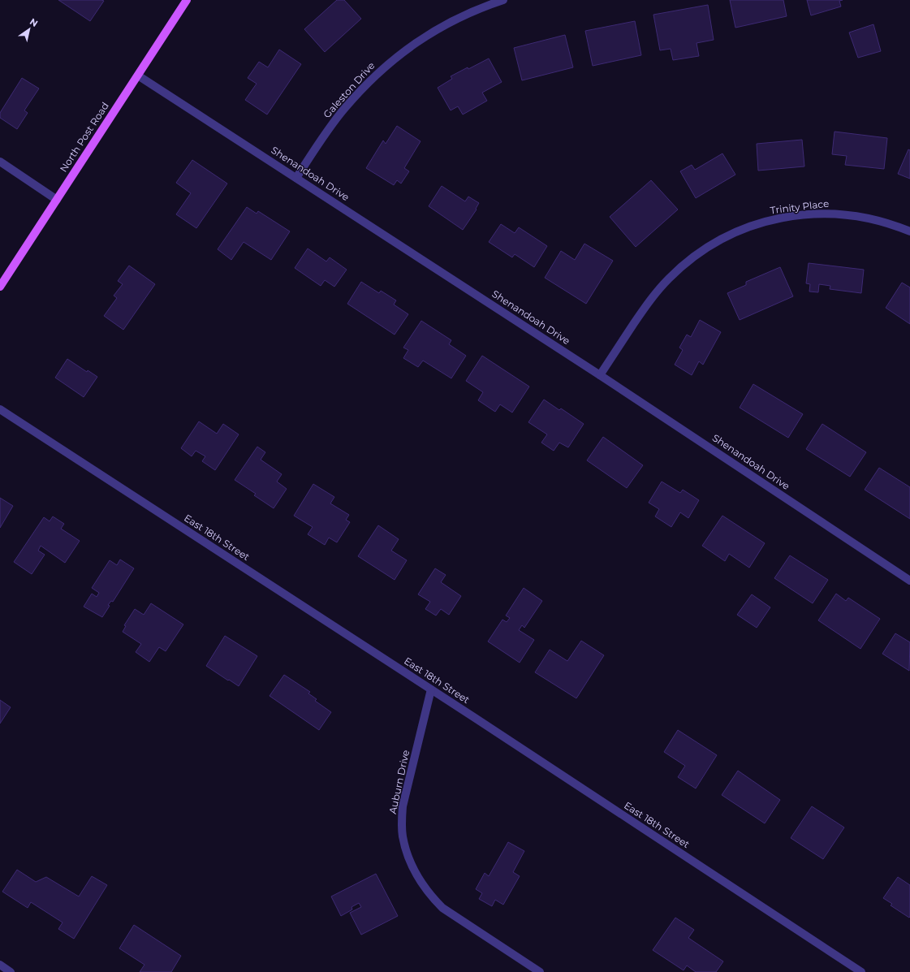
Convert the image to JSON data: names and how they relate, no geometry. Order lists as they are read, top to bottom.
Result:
{
  "streets": {
    "main road": ["North Post Road"],
    "street": [
      "Galeston Drive",
      "Shenandoah Drive",
      "Trinity Place",
      "East 18th Street",
      "Auburn Drive"
    ]
  },
  "crossings": [
    ["Galeston Drive", "Shenandoah Drive"],
    ["North Post Road", "Shenandoah Drive"],
    ["Shenandoah Drive", "Trinity Place"],
    ["East 18th Street", "Auburn Drive"]
  ],
  "north": "top right"
}
